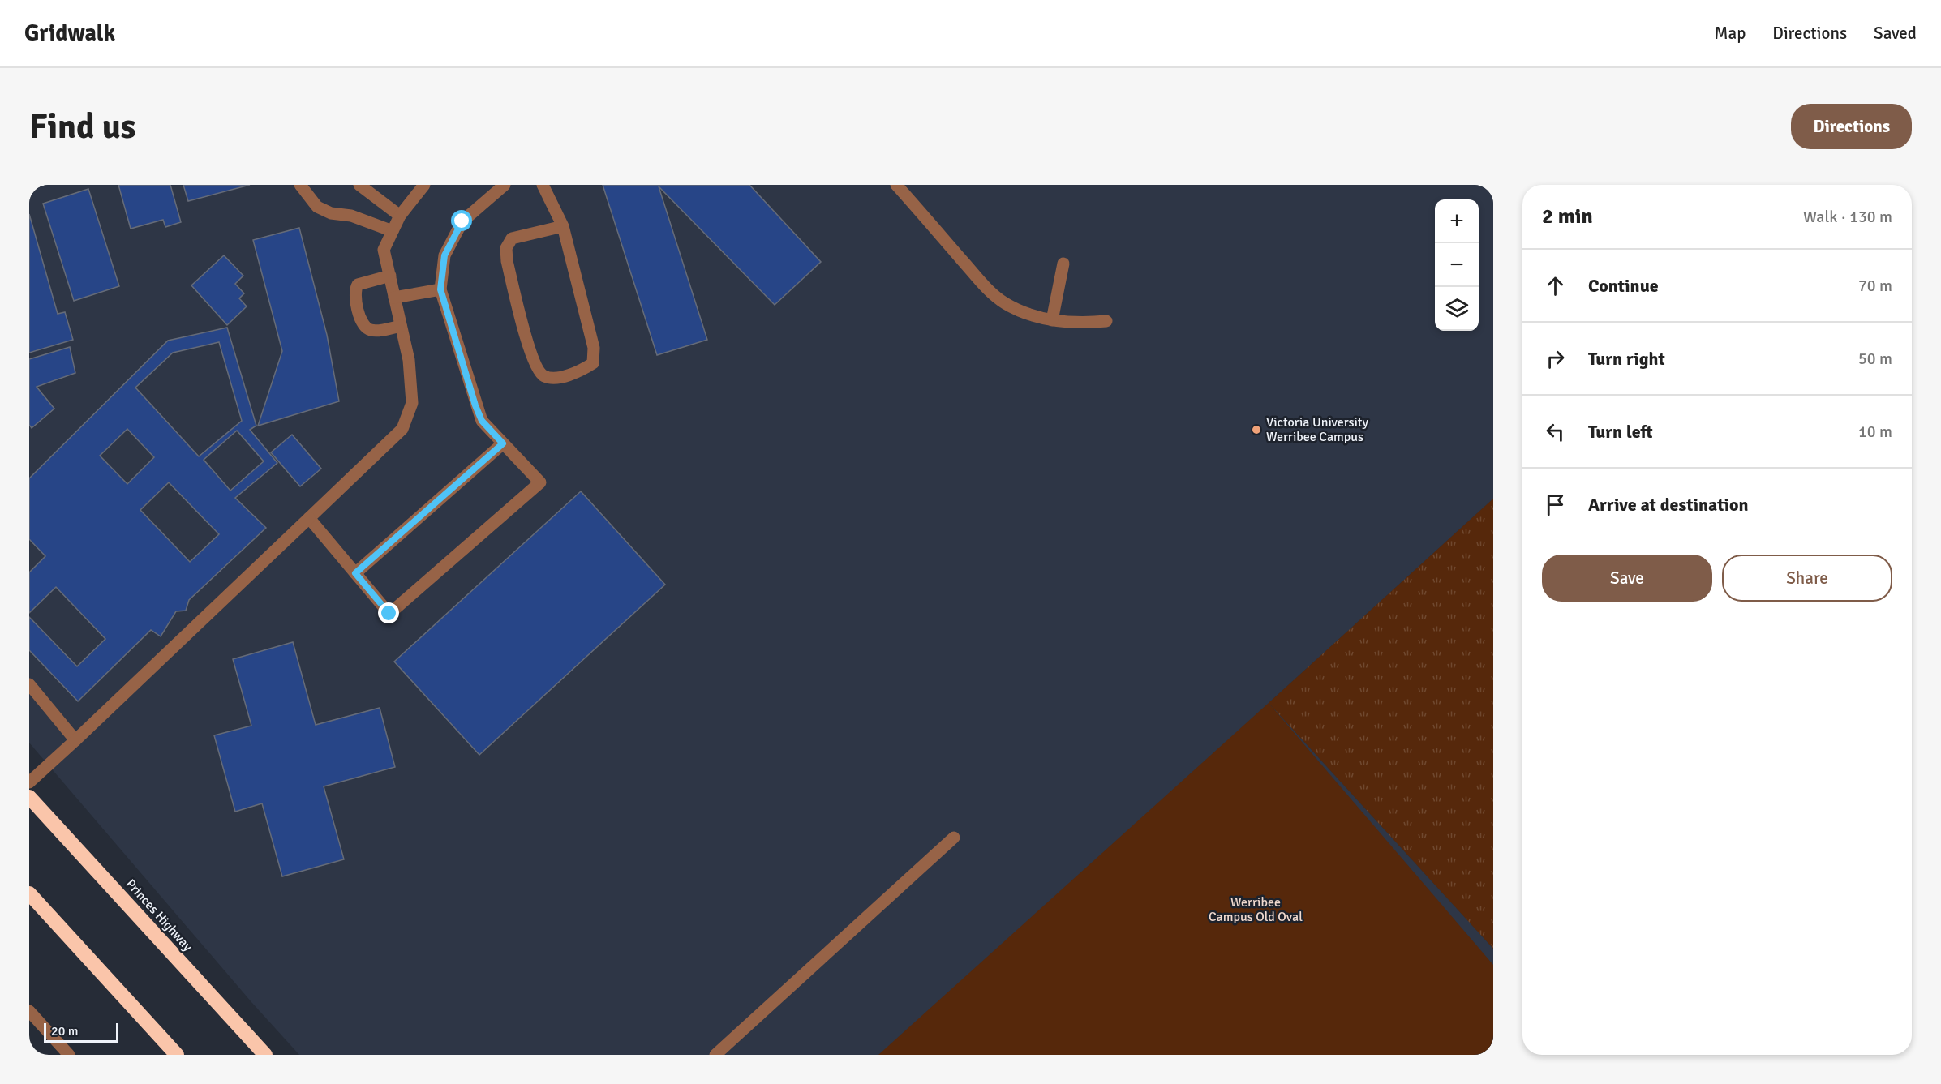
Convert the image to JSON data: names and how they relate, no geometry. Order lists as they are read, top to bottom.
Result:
{
  "streets": {
    "highway": ["Princes Highway"]
  },
  "parks": ["Werribee Campus Old Oval"],
  "places": ["Victoria University Werribee Campus"],
  "scale_bar": "20 m",
  "page": {
    "header": "Gridwalk",
    "nav": ["Map", "Directions", "Saved"],
    "buttons": [
      "Directions",
      ["Save", "Share"]
    ],
    "title": "Find us",
    "heading": ["2 min", "Walk · 130 m"],
    "map_buttons": ["+", "−"],
    "list": [
      ["Continue", "70 m"],
      ["Turn right", "50 m"],
      ["Turn left", "10 m"],
      "Arrive at destination"
    ],
    "scale": "20 m"
  }
}
